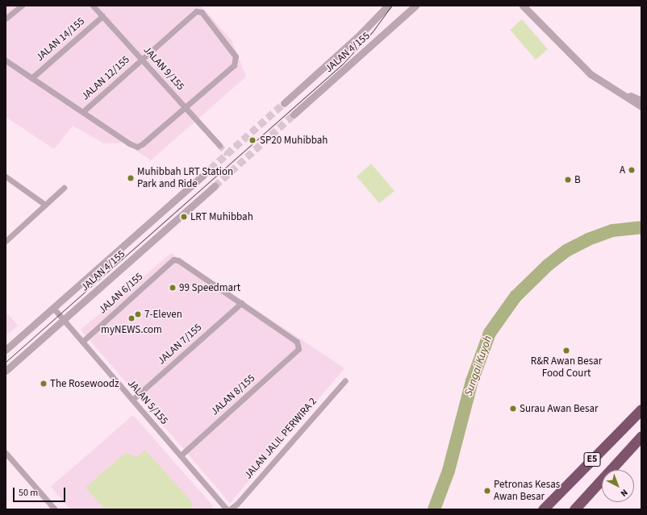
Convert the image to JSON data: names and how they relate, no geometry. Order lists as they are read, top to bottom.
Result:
{
  "streets": {
    "highway": ["E5"],
    "street": [
      "JALAN 14/155",
      "JALAN 4/155",
      "JALAN 9/155",
      "JALAN 12/155",
      "JALAN 6/155",
      "JALAN 7/155",
      "JALAN 8/155",
      "JALAN 5/155",
      "JALAN JALIL PERWIRA 2"
    ]
  },
  "crossings": [
    ["JALAN 14/155", "JALAN 9/155"],
    ["JALAN 4/155", "JALAN 5/155"],
    ["JALAN 9/155", "JALAN 12/155"],
    ["JALAN 6/155", "JALAN 7/155"],
    ["JALAN 6/155", "JALAN 8/155"],
    ["JALAN 6/155", "JALAN 5/155"],
    ["JALAN 7/155", "JALAN 8/155"],
    ["JALAN 7/155", "JALAN 5/155"],
    ["JALAN 8/155", "JALAN 5/155"]
  ],
  "water": ["Sungai Kuyoh"],
  "places": [
    "SP20 Muhibbah",
    "A",
    "Muhibbah LRT Station Park and Ride",
    "B",
    "LRT Muhibbah",
    "99 Speedmart",
    "7-Eleven",
    "myNEWS.com",
    "R&R Awan Besar Food Court",
    "The Rosewoodz",
    "Surau Awan Besar",
    "Petronas Kesas Awan Besar"
  ],
  "scale_bar": "50 m",
  "north": "bottom right"
}
